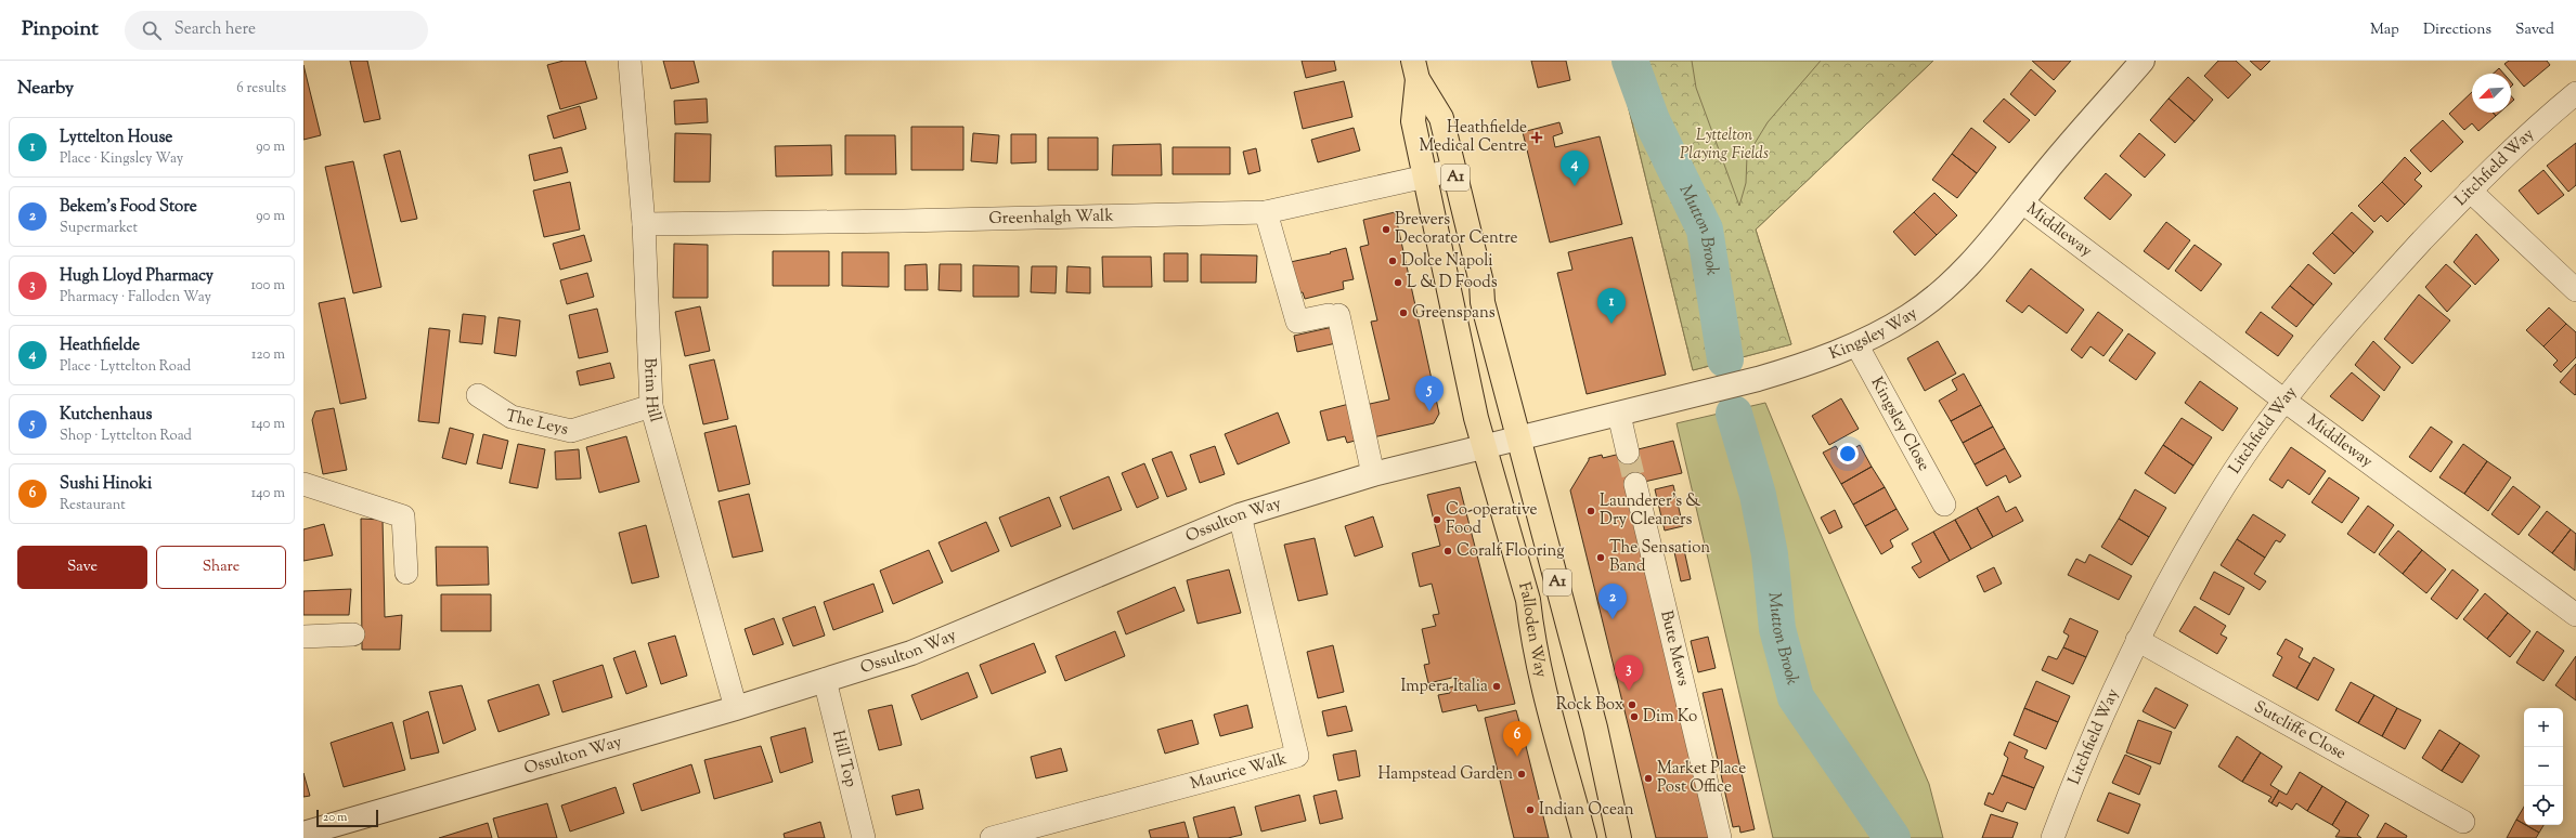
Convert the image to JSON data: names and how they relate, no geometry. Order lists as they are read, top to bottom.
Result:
{
  "streets": {
    "highway": ["A1", "Falloden Way"],
    "street": [
      "Litchfield Way",
      "Greenhalgh Walk",
      "Middleway",
      "Kingsley Way",
      "Brim Hill",
      "The Leys",
      "Kingsley Close",
      "Ossulton Way",
      "Bute Mews",
      "Sutcliffe Close",
      "Hill Top",
      "Maurice Walk"
    ]
  },
  "crossings": [
    ["Litchfield Way", "Middleway"],
    ["Litchfield Way", "Sutcliffe Close"],
    ["A1", "Greenhalgh Walk"],
    ["A1", "Kingsley Way"],
    ["A1", "Ossulton Way"],
    ["A1", "Falloden Way"],
    ["Greenhalgh Walk", "Brim Hill"],
    ["Middleway", "Kingsley Way"],
    ["Kingsley Way", "Kingsley Close"],
    ["Kingsley Way", "Ossulton Way"],
    ["Kingsley Way", "Falloden Way"],
    ["Brim Hill", "The Leys"],
    ["Brim Hill", "Ossulton Way"],
    ["Ossulton Way", "Falloden Way"],
    ["Ossulton Way", "Hill Top"],
    ["Ossulton Way", "Maurice Walk"]
  ],
  "water": ["Mutton Brook"],
  "parks": ["Lyttelton Playing Fields"],
  "places": {
    "health": ["Heathfielde Medical Centre"],
    "other": [
      "Brewers Decorator Centre",
      "Dolce Napoli",
      "L & D Foods",
      "Greenspans",
      "Launderer's & Dry Cleaners",
      "Co-operative Food",
      "Coralf Flooring",
      "The Sensation Band",
      "Impera Italia",
      "Rock Box",
      "Dim Ko",
      "Hampstead Garden",
      "Market Place Post Office",
      "Indian Ocean"
    ]
  },
  "scale_bar": "20 m",
  "north": "bottom left",
  "page": {
    "header": "Pinpoint",
    "search": "Search here",
    "nav": ["Map", "Directions", "Saved"],
    "heading": ["Nearby", "6 results"],
    "list": [
      {
        "mark": "1",
        "name": "Lyttelton House",
        "note": "Place · Kingsley Way",
        "value": "90 m"
      },
      {
        "mark": "2",
        "name": "Bekem's Food Store",
        "note": "Supermarket",
        "value": "90 m"
      },
      {
        "mark": "3",
        "name": "Hugh Lloyd Pharmacy",
        "note": "Pharmacy · Falloden Way",
        "value": "100 m"
      },
      {
        "mark": "4",
        "name": "Heathfielde",
        "note": "Place · Lyttelton Road",
        "value": "120 m"
      },
      {
        "mark": "5",
        "name": "Kutchenhaus",
        "note": "Shop · Lyttelton Road",
        "value": "140 m"
      },
      {
        "mark": "6",
        "name": "Sushi Hinoki",
        "note": "Restaurant",
        "value": "140 m"
      }
    ],
    "pins": [
      "4",
      "1",
      "5",
      "2",
      "3",
      "6"
    ],
    "buttons": ["Save", "Share"],
    "map_buttons": ["+", "−"],
    "scale": "20 m"
  }
}
